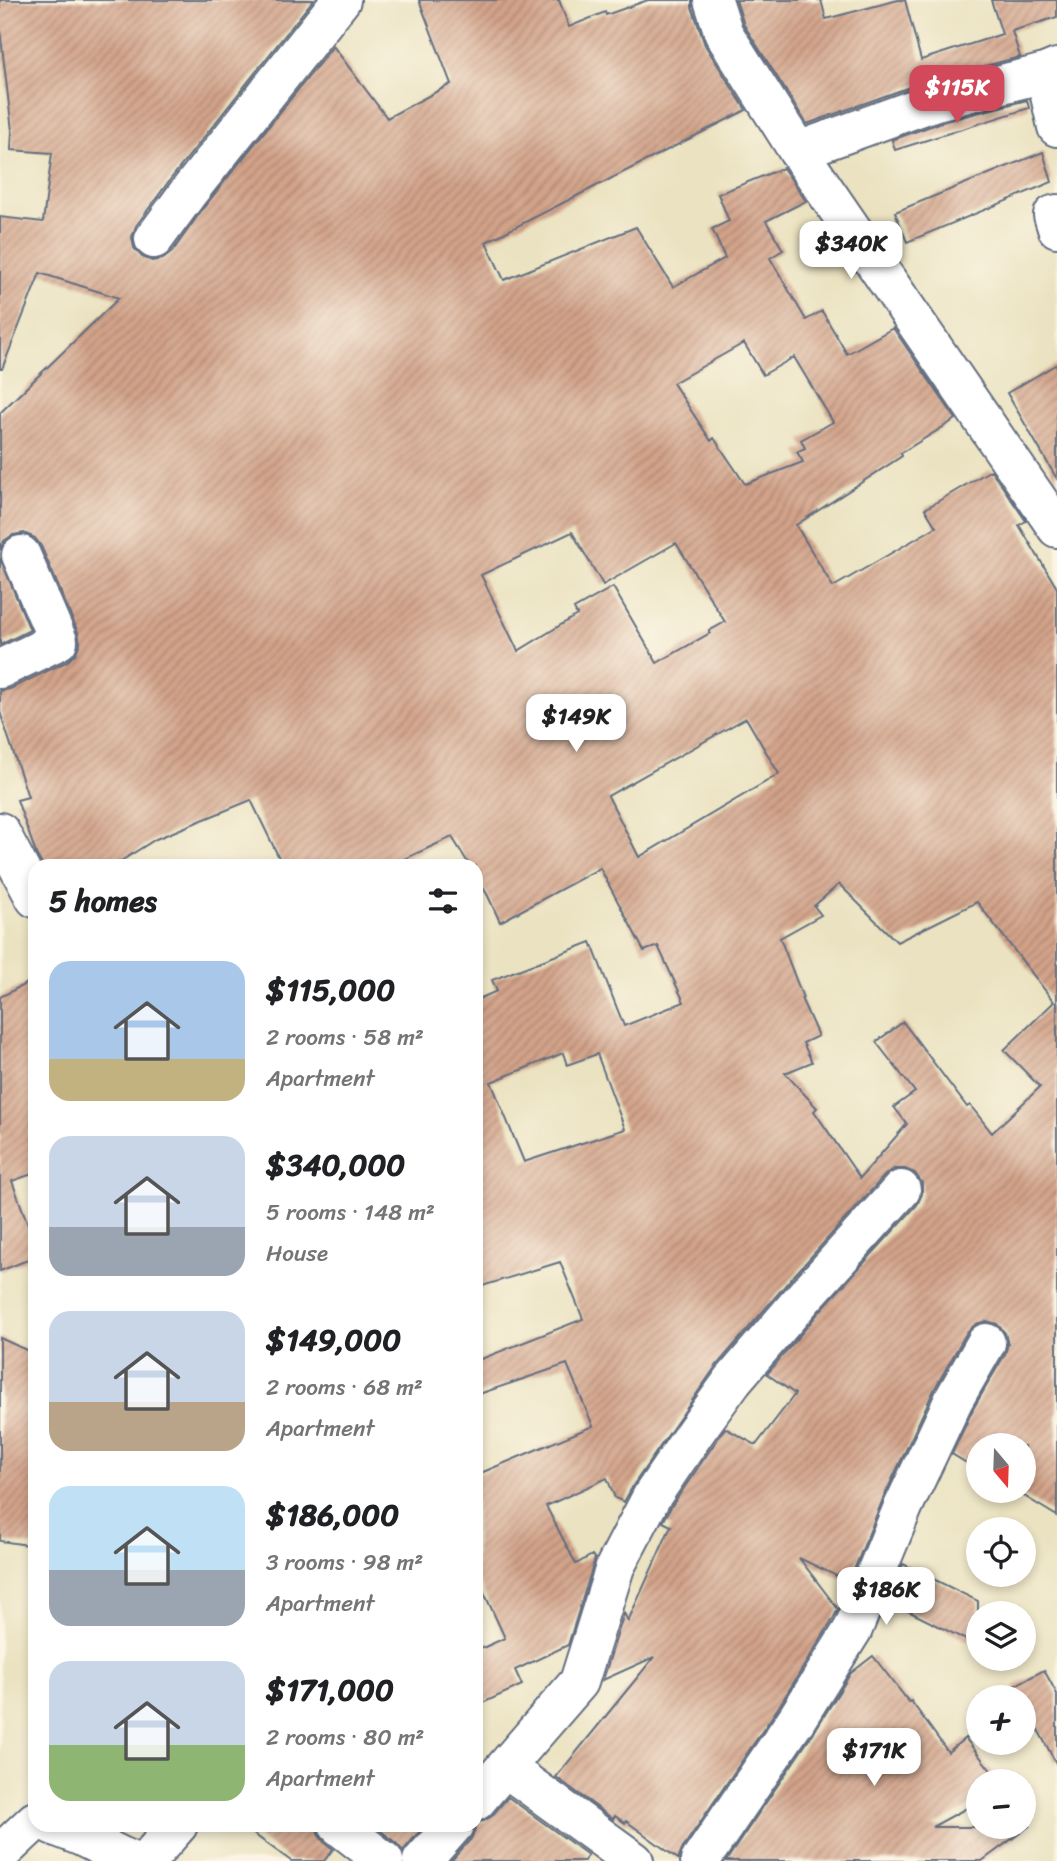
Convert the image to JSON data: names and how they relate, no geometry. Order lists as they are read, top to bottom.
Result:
{
  "north": "bottom",
  "page": {
    "price": [
      "$115K",
      "$340K",
      "$149K",
      "$186K",
      "$171K"
    ],
    "heading": "5 homes",
    "list": [
      {
        "name": "$115,000",
        "note": "2 rooms · 58 m² · Apartment"
      },
      {
        "name": "$340,000",
        "note": "5 rooms · 148 m² · House"
      },
      {
        "name": "$149,000",
        "note": "2 rooms · 68 m² · Apartment"
      },
      {
        "name": "$186,000",
        "note": "3 rooms · 98 m² · Apartment"
      },
      {
        "name": "$171,000",
        "note": "2 rooms · 80 m² · Apartment"
      }
    ],
    "map_buttons": ["+", "−"]
  }
}
